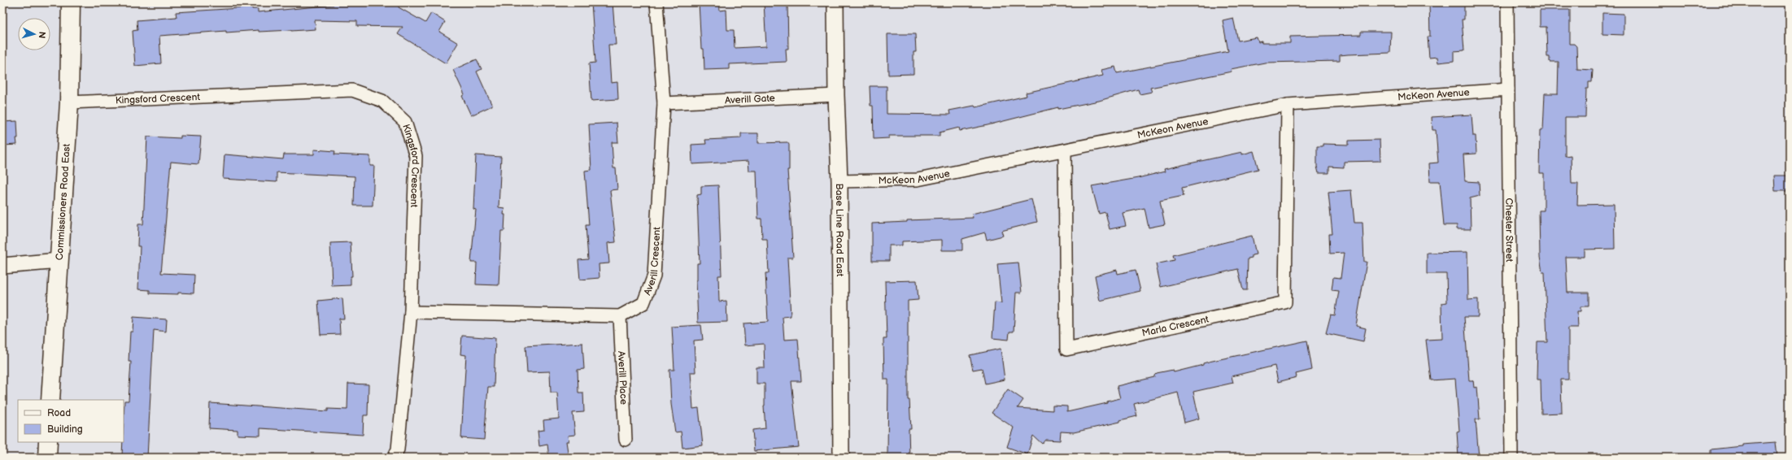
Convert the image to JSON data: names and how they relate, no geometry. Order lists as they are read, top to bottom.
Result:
{
  "streets": {
    "main road": ["Commissioners Road East"],
    "street": [
      "McKeon Avenue",
      "Kingsford Crescent",
      "Averill Gate",
      "Base Line Road East",
      "Chester Street",
      "Averill Crescent",
      "Marla Crescent",
      "Averill Place"
    ]
  },
  "crossings": [
    ["McKeon Avenue", "Base Line Road East"],
    ["McKeon Avenue", "Chester Street"],
    ["McKeon Avenue", "Marla Crescent"],
    ["Kingsford Crescent", "Commissioners Road East"],
    ["Averill Gate", "Base Line Road East"],
    ["Averill Gate", "Averill Crescent"],
    ["Averill Crescent", "Averill Place"]
  ],
  "legend": ["Road", "Building"],
  "north": "right"
}
